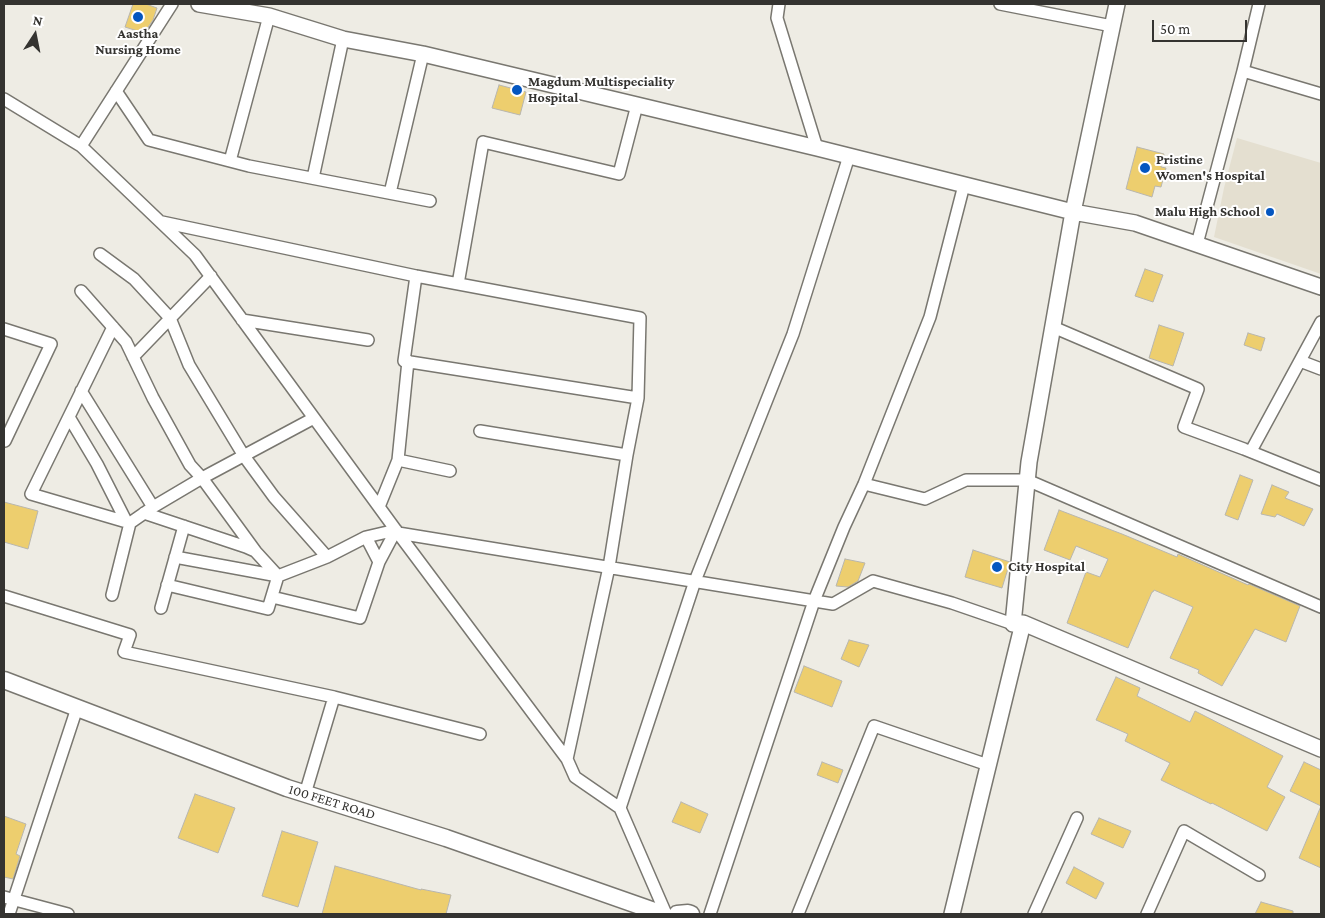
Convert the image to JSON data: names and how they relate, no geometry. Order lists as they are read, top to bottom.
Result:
{
  "streets": {
    "main road": ["100 FEET ROAD"]
  },
  "places": [
    "Aastha Nursing Home",
    "Magdum Multispeciality Hospital",
    "Pristine Women's Hospital",
    "Malu High School",
    "City Hospital"
  ],
  "scale_bar": "50 m",
  "north": "top"
}
